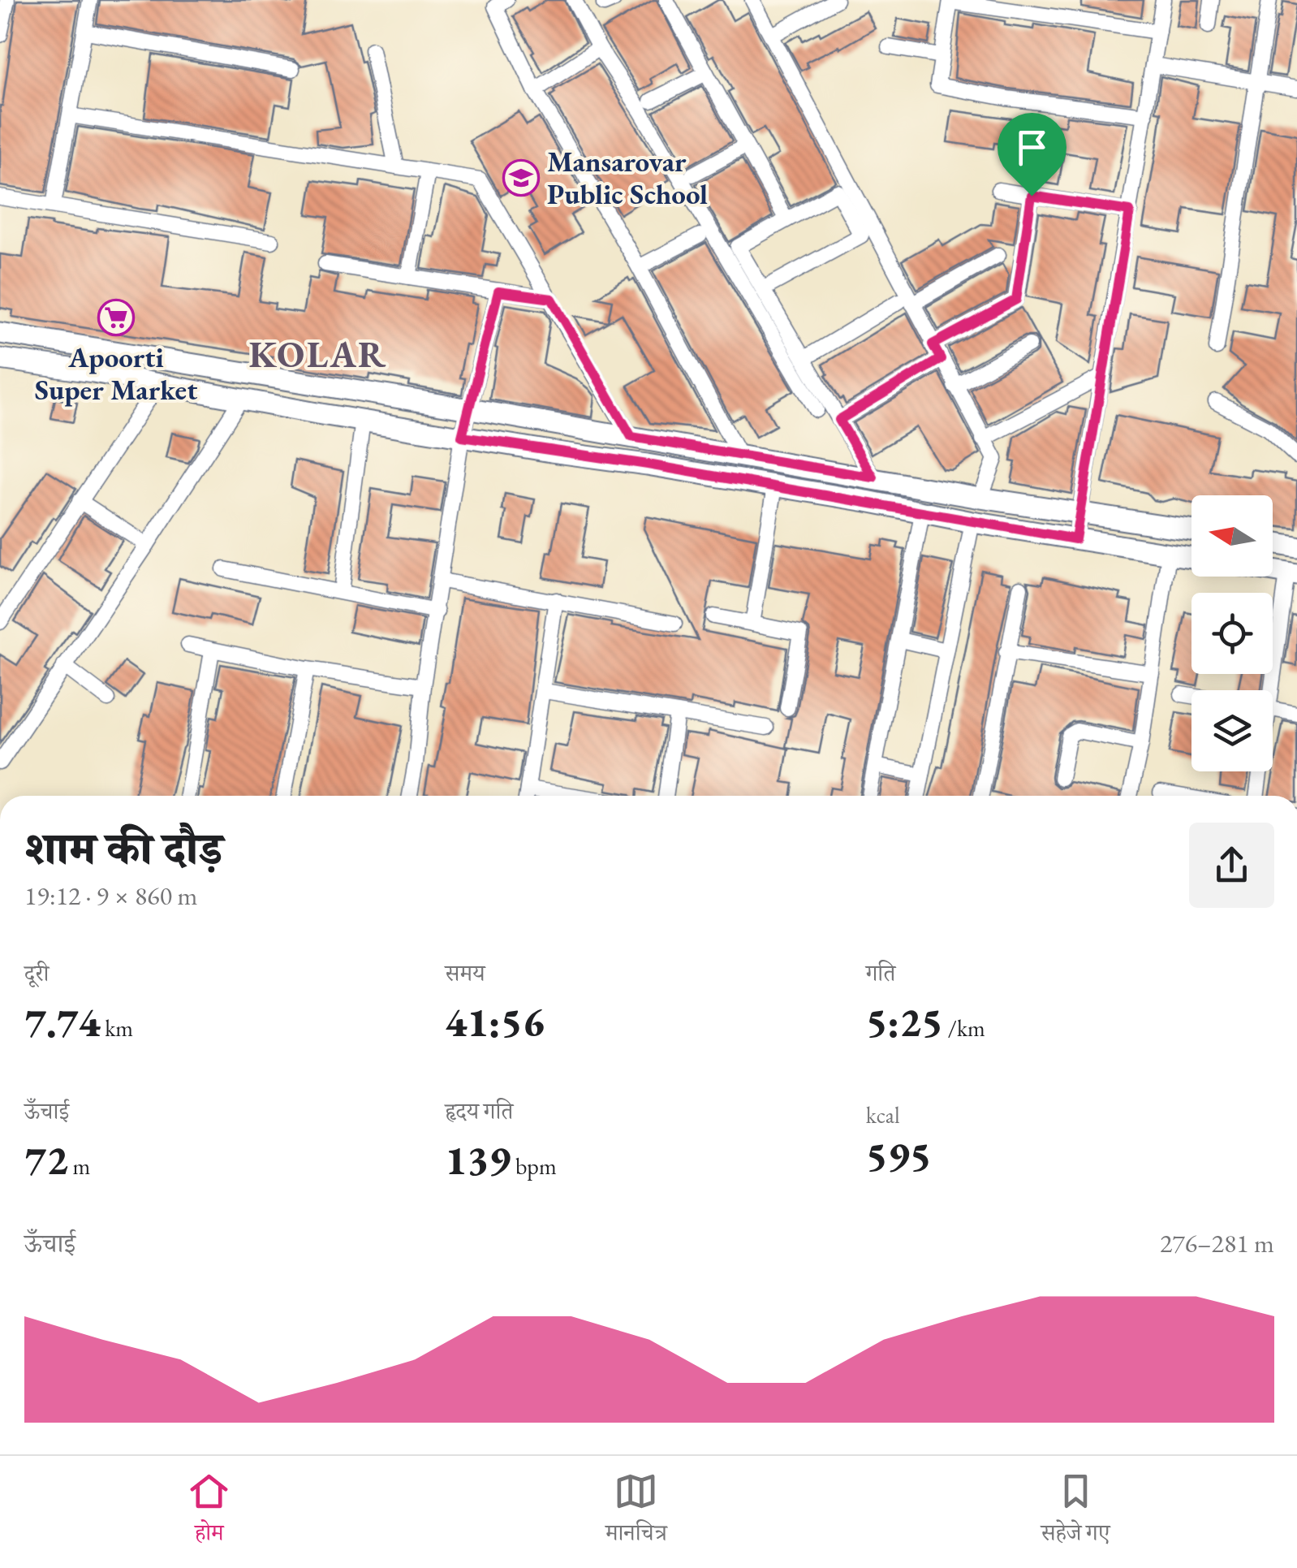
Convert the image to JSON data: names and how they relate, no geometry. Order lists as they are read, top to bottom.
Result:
{
  "districts": ["KOLAR"],
  "places": {
    "school or university": ["Mansarovar Public School"],
    "supermarket": ["Apoorti Super Market"]
  },
  "north": "left",
  "page": {
    "heading": ["शाम की दौड़", "19:12 · 9 × 860 m"],
    "stats": [
      ["दूरी", "7.74 km"],
      ["समय", "41:56"],
      ["गति", "5:25 /km"],
      ["ऊँचाई", "72 m"],
      ["हृदय गति", "139 bpm"],
      ["kcal", "595"]
    ],
    "chart": ["ऊँचाई", "276–281 m"],
    "tabs": ["होम", "मानचित्र", "सहेजे गए"]
  }
}
